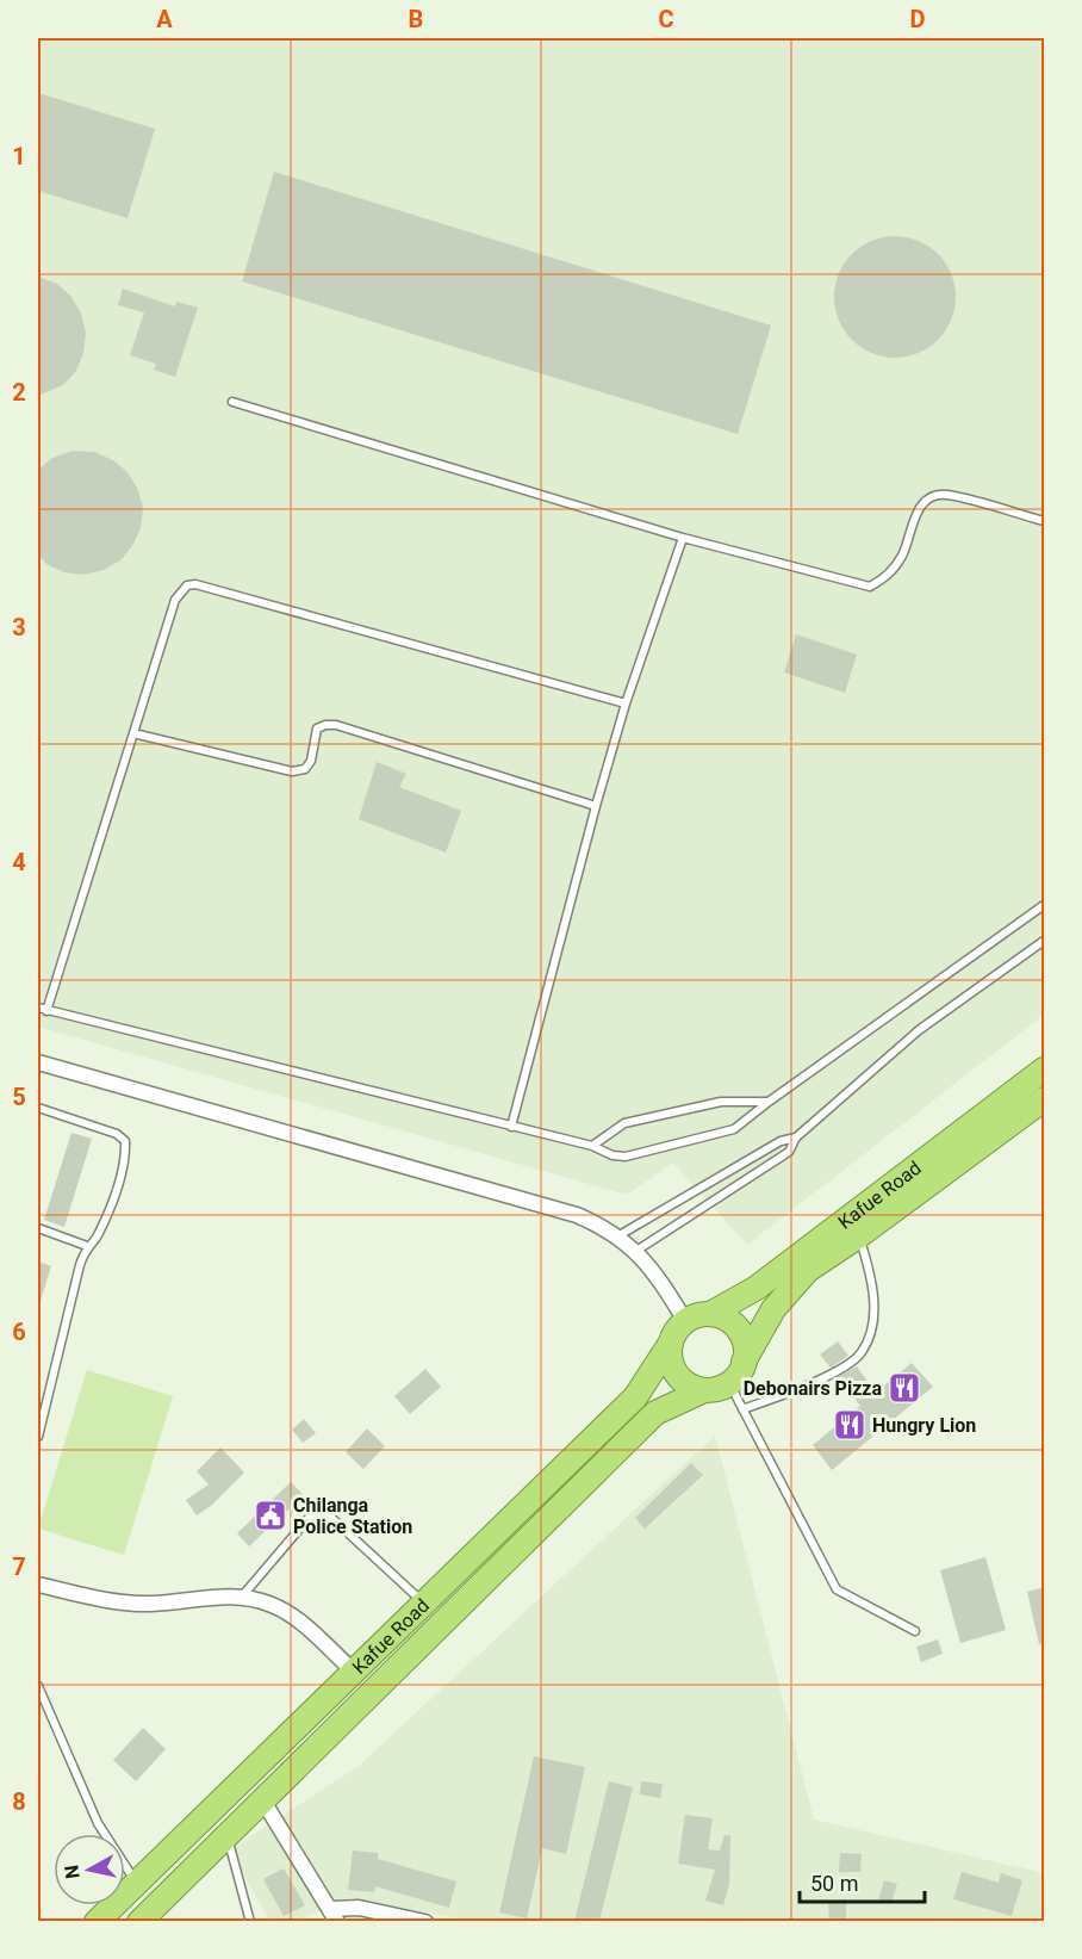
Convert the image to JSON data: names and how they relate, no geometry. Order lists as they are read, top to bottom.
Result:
{
  "streets": {
    "highway": ["Kafue Road"]
  },
  "places": {
    "restaurant": ["Debonairs Pizza", "Hungry Lion"],
    "public building": ["Chilanga Police Station"]
  },
  "scale_bar": "50 m",
  "north": "left",
  "grid": {
    "columns": [
      "A",
      "B",
      "C",
      "D"
    ],
    "rows": [
      "1",
      "2",
      "3",
      "4",
      "5",
      "6",
      "7",
      "8"
    ]
  }
}
